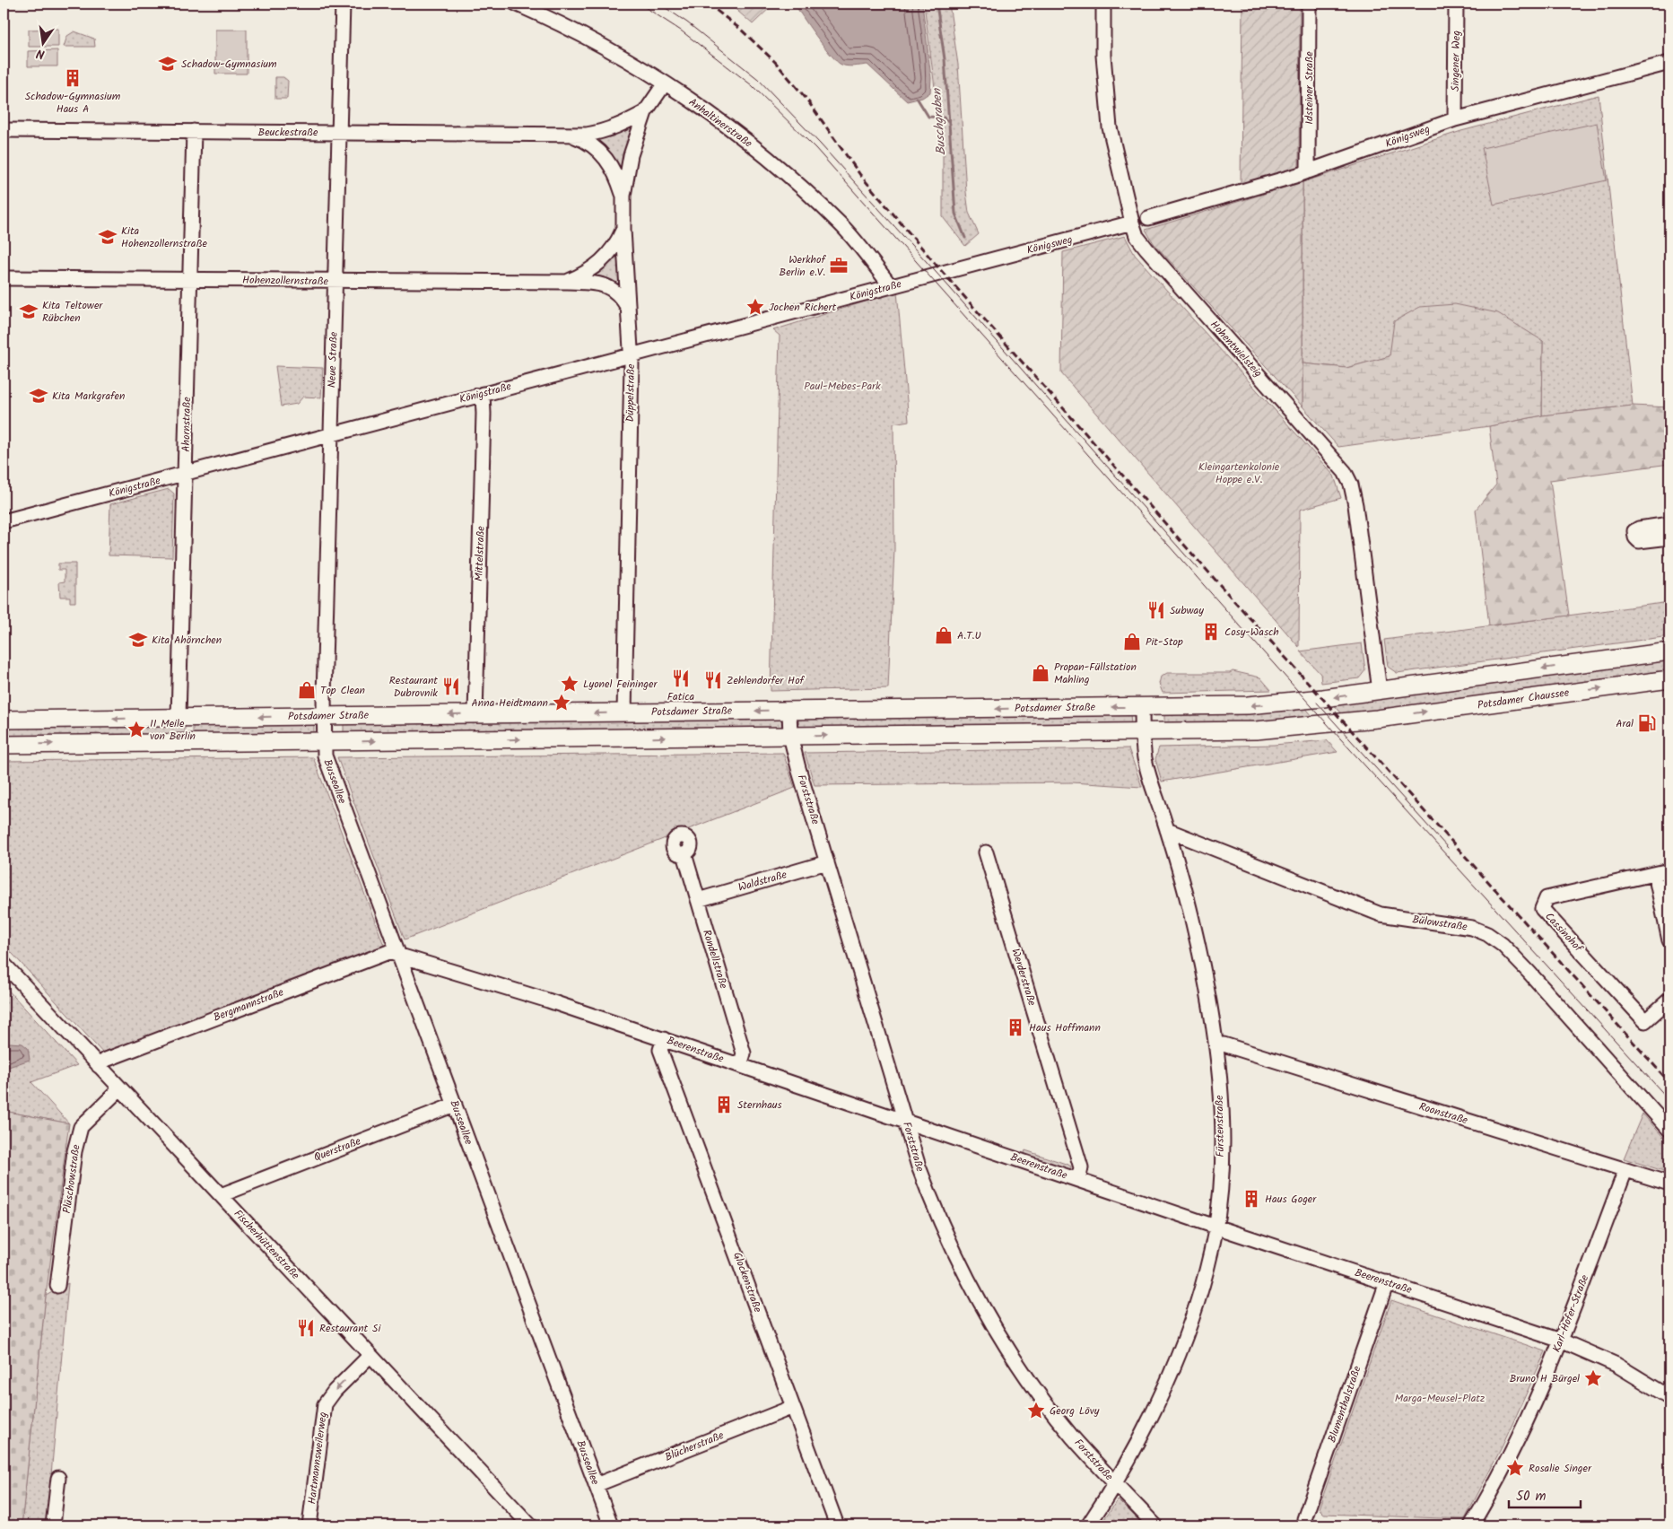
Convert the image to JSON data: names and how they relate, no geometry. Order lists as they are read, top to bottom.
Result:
{
  "streets": {
    "main road": ["Potsdamer Chaussee", "Potsdamer Straße"],
    "street": [
      "Singener Weg",
      "Idsteiner Straße",
      "Anhaltinerstraße",
      "Beuckestraße",
      "Königsweg",
      "Hohenzollernstraße",
      "Königstraße",
      "Hohentwielsteig",
      "Neue Straße",
      "Düppelstraße",
      "Ahornstraße",
      "Mittelstraße",
      "Busseallee",
      "Forststraße",
      "Waldstraße",
      "Bülowstraße",
      "Cassinohof",
      "Rondellstraße",
      "Werderstraße",
      "Bergmannstraße",
      "Beerenstraße",
      "Roonstraße",
      "Fürstenstraße",
      "Querstraße",
      "Plüschowstraße",
      "Fischerhüttenstraße",
      "Glockenstraße",
      "Karl-Hofer-Straße",
      "Blumenthalstraße",
      "Blücherstraße",
      "Hartmannsweilerweg"
    ]
  },
  "crossings": [
    ["Singener Weg", "Königsweg"],
    ["Idsteiner Straße", "Königsweg"],
    ["Anhaltinerstraße", "Königstraße"],
    ["Anhaltinerstraße", "Düppelstraße"],
    ["Beuckestraße", "Neue Straße"],
    ["Beuckestraße", "Düppelstraße"],
    ["Beuckestraße", "Ahornstraße"],
    ["Königsweg", "Königstraße"],
    ["Königsweg", "Hohentwielsteig"],
    ["Hohenzollernstraße", "Neue Straße"],
    ["Hohenzollernstraße", "Düppelstraße"],
    ["Hohenzollernstraße", "Ahornstraße"],
    ["Königstraße", "Neue Straße"],
    ["Königstraße", "Düppelstraße"],
    ["Königstraße", "Ahornstraße"],
    ["Königstraße", "Mittelstraße"],
    ["Hohentwielsteig", "Potsdamer Straße"],
    ["Neue Straße", "Potsdamer Straße"],
    ["Neue Straße", "Busseallee"],
    ["Düppelstraße", "Potsdamer Straße"],
    ["Ahornstraße", "Potsdamer Straße"],
    ["Mittelstraße", "Potsdamer Straße"],
    ["Potsdamer Chaussee", "Fürstenstraße"],
    ["Potsdamer Straße", "Busseallee"],
    ["Potsdamer Straße", "Forststraße"],
    ["Potsdamer Straße", "Fürstenstraße"],
    ["Busseallee", "Bergmannstraße"],
    ["Busseallee", "Beerenstraße"],
    ["Busseallee", "Querstraße"],
    ["Busseallee", "Blücherstraße"],
    ["Forststraße", "Waldstraße"],
    ["Forststraße", "Beerenstraße"],
    ["Forststraße", "Fürstenstraße"],
    ["Waldstraße", "Rondellstraße"],
    ["Bülowstraße", "Fürstenstraße"],
    ["Rondellstraße", "Beerenstraße"],
    ["Werderstraße", "Beerenstraße"],
    ["Bergmannstraße", "Beerenstraße"],
    ["Bergmannstraße", "Fischerhüttenstraße"],
    ["Beerenstraße", "Fürstenstraße"],
    ["Beerenstraße", "Glockenstraße"],
    ["Beerenstraße", "Karl-Hofer-Straße"],
    ["Beerenstraße", "Blumenthalstraße"],
    ["Roonstraße", "Fürstenstraße"],
    ["Roonstraße", "Karl-Hofer-Straße"],
    ["Querstraße", "Fischerhüttenstraße"],
    ["Plüschowstraße", "Fischerhüttenstraße"],
    ["Fischerhüttenstraße", "Hartmannsweilerweg"],
    ["Glockenstraße", "Blücherstraße"]
  ],
  "one_way": ["Hartmannsweilerweg"],
  "water": ["Buschgraben"],
  "parks": ["Paul-Mebes-Park", "Kleingartenkolonie Hoppe e.V.", "Marga-Meusel-Platz"],
  "places": {
    "school or university": [
      "Schadow-Gymnasium",
      "Kita Hohenzollernstraße",
      "Kita Teltower Rübchen",
      "Kita Markgrafen",
      "Kita Ahörnchen"
    ],
    "building": [
      "Schadow-Gymnasium Haus A",
      "Cosy-Wasch",
      "Haus Hoffmann",
      "Sternhaus",
      "Haus Goger"
    ],
    "office": ["Werkhof Berlin e.V."],
    "place": [
      "Jochen Richert",
      "Lyonel Feininger",
      "Anna Heidtmann",
      "II Meile von Berlin",
      "Bruno H Bürgel",
      "Georg Lövy",
      "Rosalie Singer"
    ],
    "restaurant": [
      "Subway",
      "Fatica",
      "Zehlendorfer Hof",
      "Restaurant Dubrovnik",
      "Restaurant Si"
    ],
    "shop": [
      "A.T.U",
      "Pit-Stop",
      "Propan-Füllstation Mahling",
      "Top Clean"
    ],
    "fuel station": ["Aral"]
  },
  "scale_bar": "50 m",
  "north": "bottom"
}
